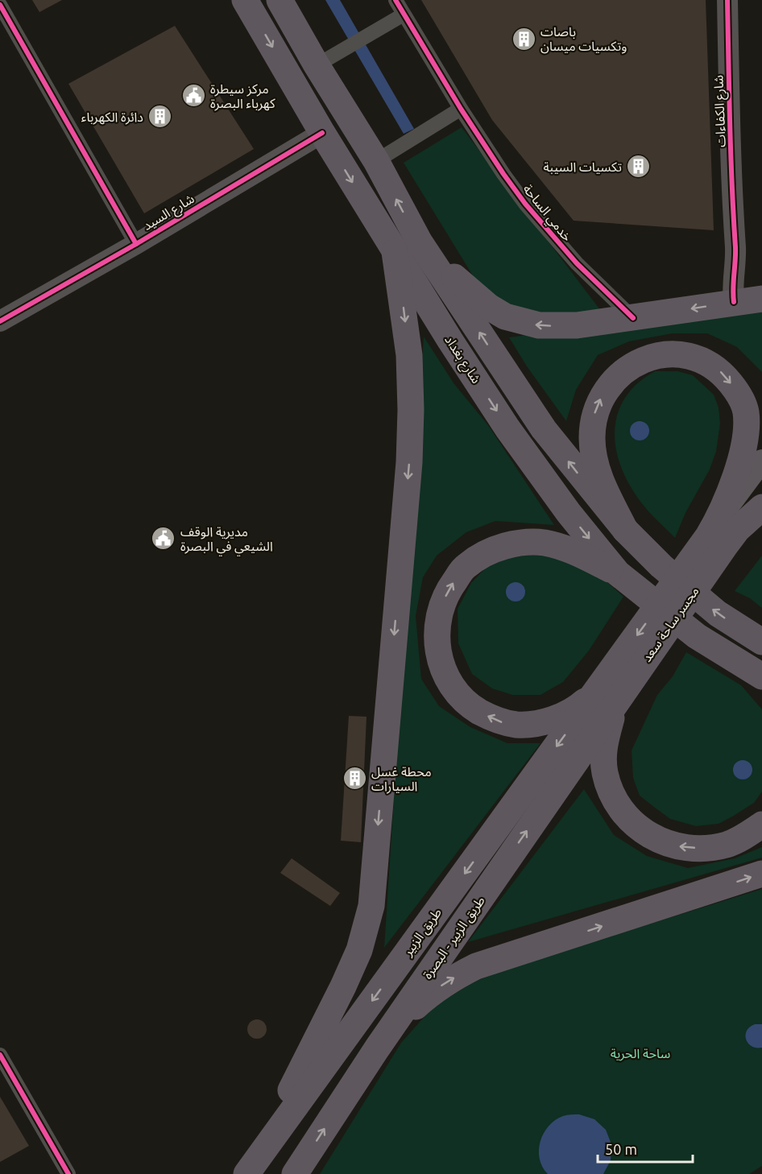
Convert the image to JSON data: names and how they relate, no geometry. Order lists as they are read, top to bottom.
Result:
{
  "streets": {
    "highway": [
      "شارع بغداد",
      "مجسر ساحة سعد",
      "طريق الزبير",
      "طريق الزبير - البصرة"
    ],
    "street": ["شارع الكفاءات", "شارع السيد", "خدمي الساحة"]
  },
  "crossings": [
    ["شارع السيد", "شارع بغداد"],
    ["مجسر ساحة سعد", "طريق الزبير"],
    ["مجسر ساحة سعد", "طريق الزبير - البصرة"],
    ["طريق الزبير", "طريق الزبير - البصرة"]
  ],
  "one_way": ["طريق الزبير", "طريق الزبير - البصرة"],
  "parks": ["ساحة الحرية"],
  "places": {
    "building": [
      "باصات وتكسيات ميسان",
      "دائرة الكهرباء",
      "تكسيات السيبة",
      "محطة غسل السيارات"
    ],
    "public building": ["مركز سيطرة كهرباء البصرة", "مديرية الوقف الشيعي في البصرة"]
  },
  "scale_bar": "50 m"
}
